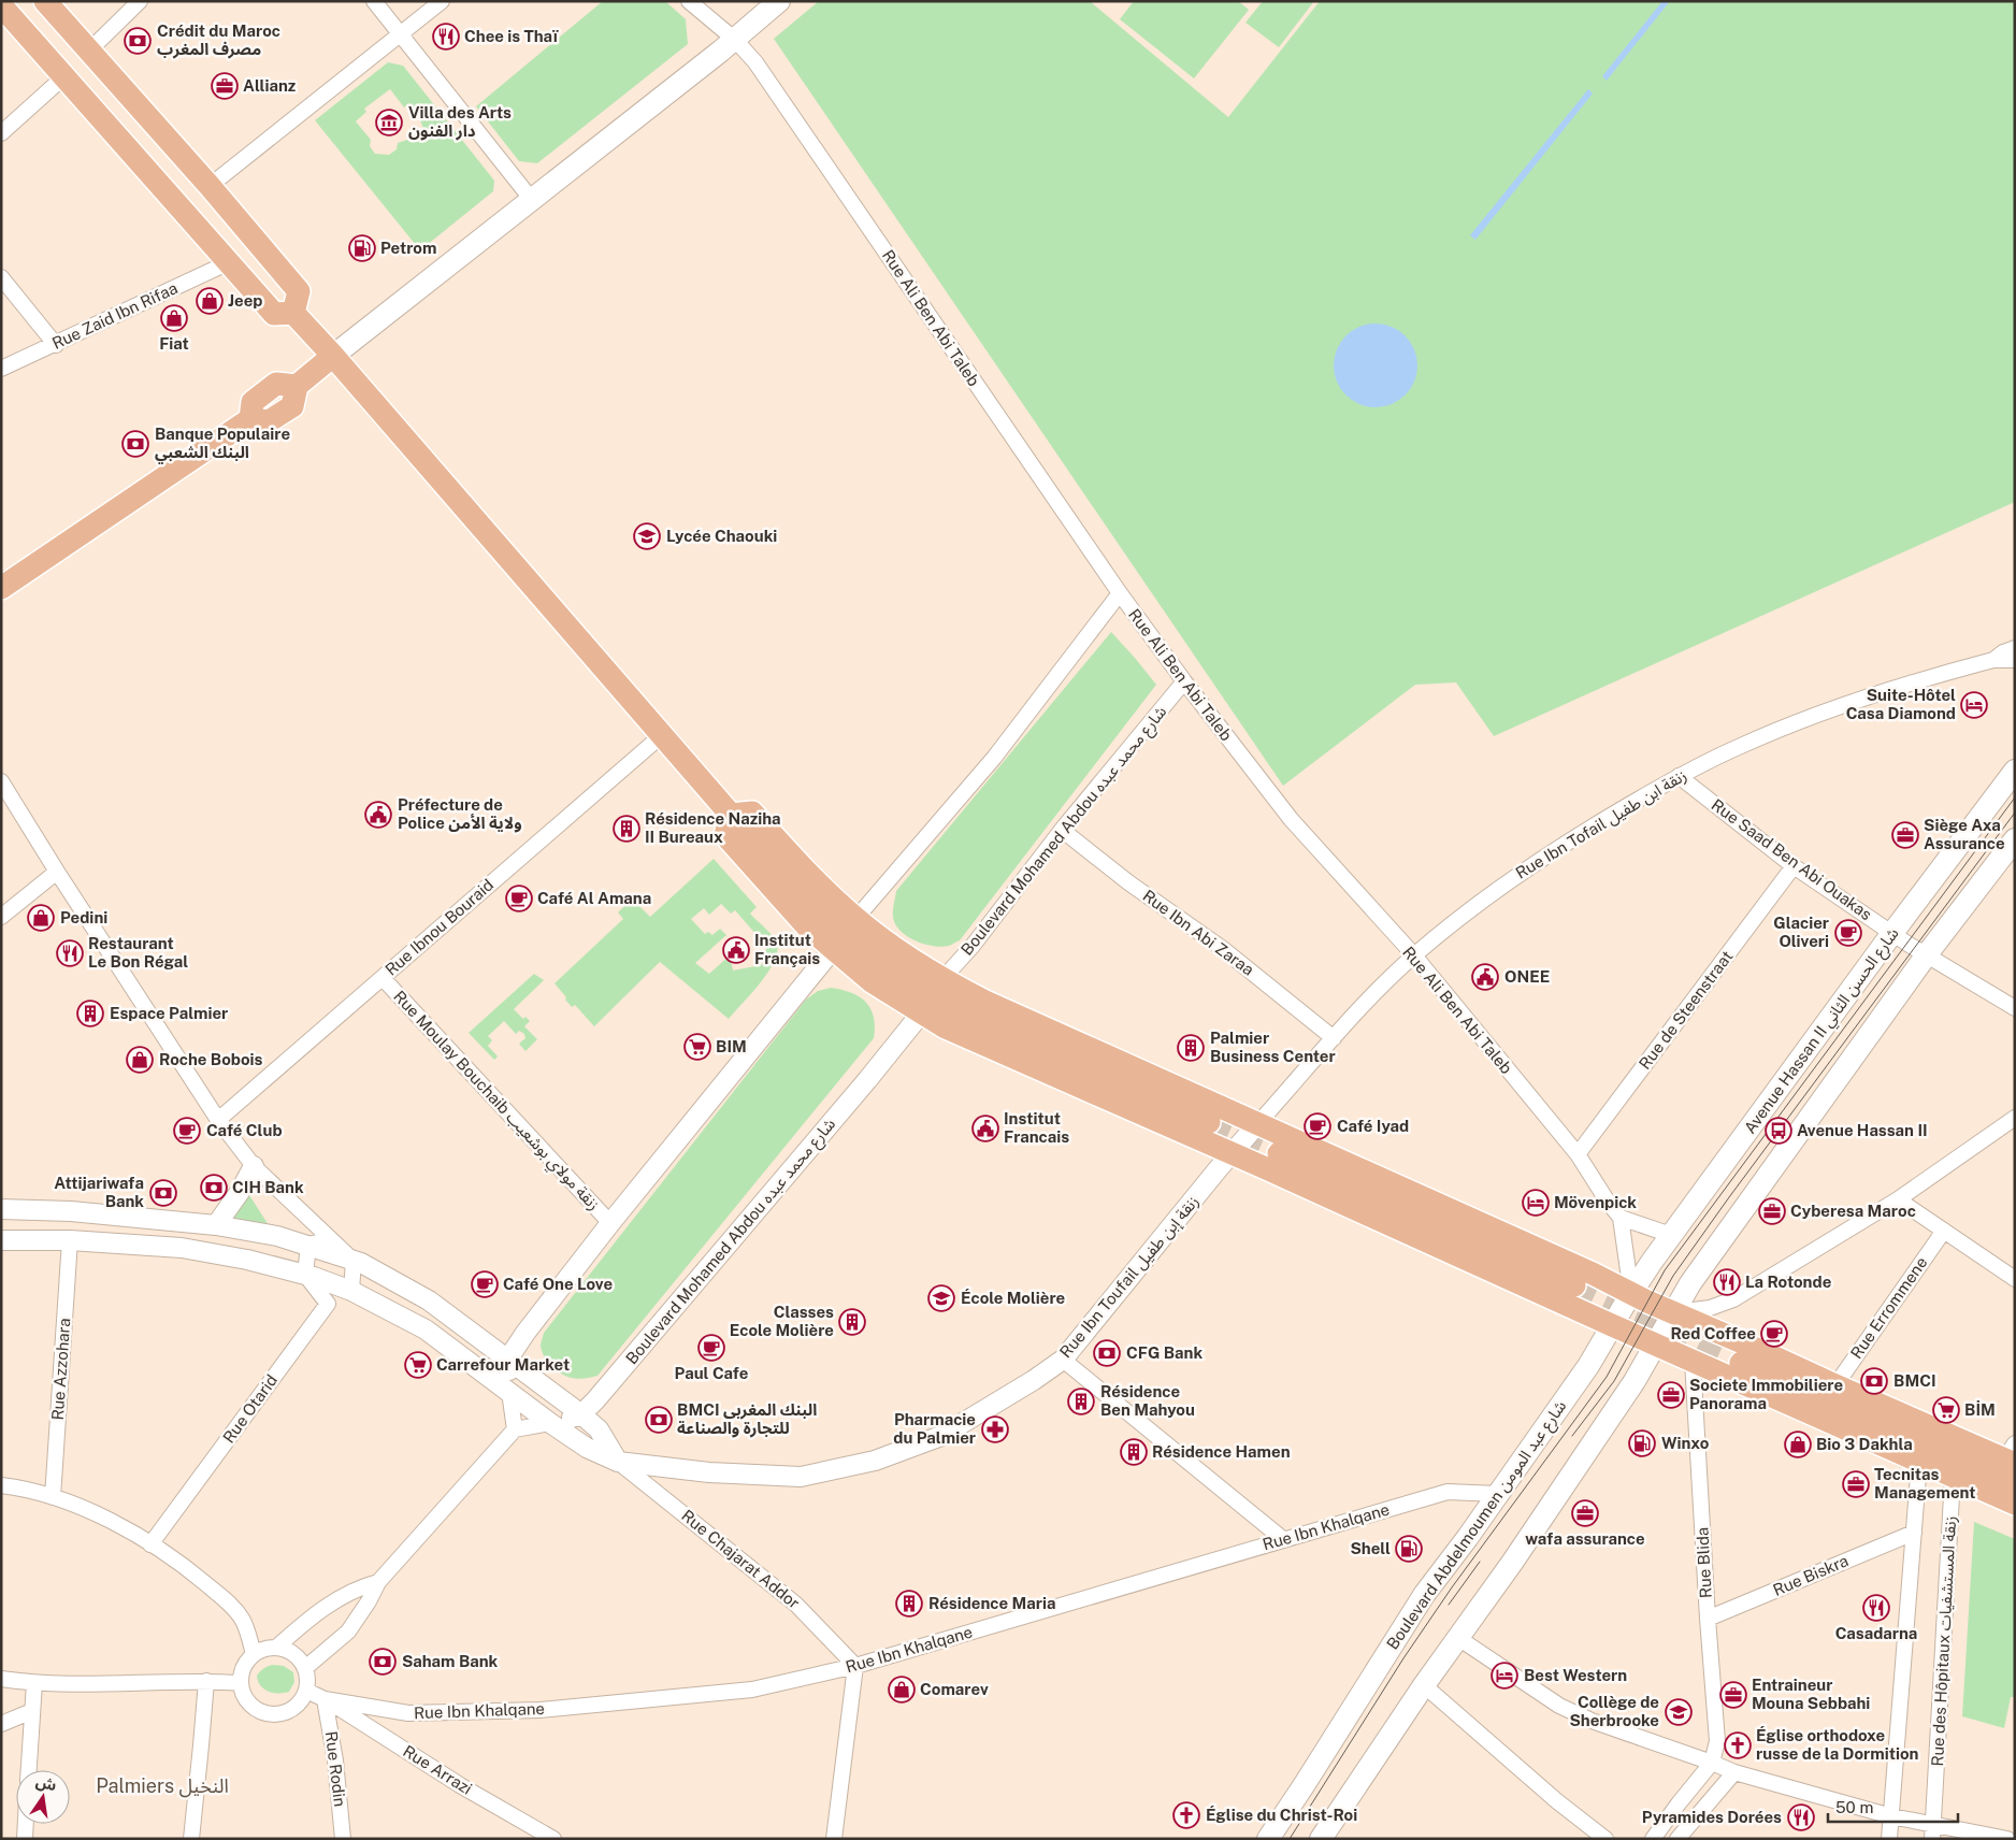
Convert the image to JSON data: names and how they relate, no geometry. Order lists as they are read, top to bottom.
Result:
{
  "streets": {
    "main road": ["Avenue Hassan II شارع الحسن الثاني", "Boulevard Abdelmoumen شارع عبد المومن"],
    "street": [
      "Rue Zaid Ibn Rifaa",
      "Rue Ali Ben Abi Taleb",
      "Rue Ibn Tofail زنقة ابن طفيل",
      "Boulevard Mohamed Abdou شارع محمد عبده",
      "Rue Saad Ben Abi Ouakas",
      "Rue Ibnou Bouraid",
      "Rue Ibn Abi Zaraa",
      "Rue de Steenstraat",
      "Rue Moulay Bouchaib زنقة مولاي بوشعيب",
      "Rue Ibn Toufail زنقة إبن طفيل",
      "Rue Errommene",
      "Rue Azzohara",
      "Rue Otarid",
      "Rue Ibn Khalqane",
      "Rue Chajarat Addor",
      "Rue Blida",
      "Rue Biskra",
      "Rue des Hôpitaux زنقة المستشفيات",
      "Rue Rodin",
      "Rue Arrazi"
    ]
  },
  "crossings": [
    ["Rue Ali Ben Abi Taleb", "Rue Ibn Tofail زنقة ابن طفيل"],
    ["Rue Ali Ben Abi Taleb", "Boulevard Mohamed Abdou شارع محمد عبده"],
    ["Rue Ali Ben Abi Taleb", "Rue de Steenstraat"],
    ["Rue Ali Ben Abi Taleb", "Avenue Hassan II شارع الحسن الثاني"],
    ["Rue Ali Ben Abi Taleb", "Boulevard Abdelmoumen شارع عبد المومن"],
    ["Rue Ibn Tofail زنقة ابن طفيل", "Rue Saad Ben Abi Ouakas"],
    ["Rue Ibn Tofail زنقة ابن طفيل", "Rue Ibn Abi Zaraa"],
    ["Boulevard Mohamed Abdou شارع محمد عبده", "Rue Ibn Abi Zaraa"],
    ["Rue Saad Ben Abi Ouakas", "Rue de Steenstraat"],
    ["Rue Saad Ben Abi Ouakas", "Avenue Hassan II شارع الحسن الثاني"],
    ["Rue Ibnou Bouraid", "Rue Moulay Bouchaib زنقة مولاي بوشعيب"],
    ["Avenue Hassan II شارع الحسن الثاني", "Boulevard Abdelmoumen شارع عبد المومن"],
    ["Rue Ibn Toufail زنقة إبن طفيل", "Rue Azzohara"],
    ["Rue Ibn Toufail زنقة إبن طفيل", "Rue Otarid"],
    ["Rue Ibn Toufail زنقة إبن طفيل", "Rue Chajarat Addor"],
    ["Boulevard Abdelmoumen شارع عبد المومن", "Rue Ibn Khalqane"],
    ["Rue Ibn Khalqane", "Rue Chajarat Addor"],
    ["Rue Ibn Khalqane", "Rue Rodin"],
    ["Rue Ibn Khalqane", "Rue Arrazi"],
    ["Rue Blida", "Rue Biskra"],
    ["Rue Rodin", "Rue Arrazi"]
  ],
  "districts": ["Palmiers النخيل"],
  "places": {
    "restaurant": [
      "Chee is Thaï",
      "Restaurant Le Bon Régal",
      "La Rotonde",
      "Casadarna",
      "Pyramides Dorées"
    ],
    "bank": [
      "Crédit du Maroc مصرف المغرب",
      "Banque Populaire البنك الشعبي",
      "CIH Bank",
      "Attijariwafa Bank",
      "CFG Bank",
      "BMCI",
      "BMCI البنك المغربي للتجارة والصناعة",
      "Saham Bank"
    ],
    "office": [
      "Allianz",
      "Siège Axa Assurance",
      "Cyberesa Maroc",
      "Societe Immobiliere Panorama",
      "Tecnitas Management",
      "wafa assurance",
      "Entraineur Mouna Sebbahi"
    ],
    "museum": ["Villa des Arts دار الفنون"],
    "fuel station": ["Petrom", "Winxo", "Shell"],
    "shop": [
      "Jeep",
      "Fiat",
      "Pedini",
      "Roche Bobois",
      "Bio 3 Dakhla",
      "Comarev"
    ],
    "school or university": ["Lycée Chaouki", "École Molière", "Collège de Sherbrooke"],
    "hotel": ["Suite-Hôtel Casa Diamond", "Mövenpick", "Best Western"],
    "public building": [
      "Préfecture de Police ولاية الأمن",
      "Institut Français",
      "ONEE",
      "Institut Francais"
    ],
    "building": [
      "Résidence Naziha II Bureaux",
      "Espace Palmier",
      "Palmier Business Center",
      "Classes Ecole Molière",
      "Résidence Ben Mahyou",
      "Résidence Hamen",
      "Résidence Maria"
    ],
    "cafe": [
      "Café Al Amana",
      "Glacier Oliveri",
      "Café Iyad",
      "Café Club",
      "Café One Love",
      "Red Coffee",
      "Paul Cafe"
    ],
    "supermarket": ["BIM", "Carrefour Market", "BİM"],
    "bus stop": ["Avenue Hassan II"],
    "pharmacy": ["Pharmacie du Palmier"],
    "church": ["Église orthodoxe russe de la Dormition", "Église du Christ-Roi"]
  },
  "scale_bar": "50 m",
  "north": "top"
}
